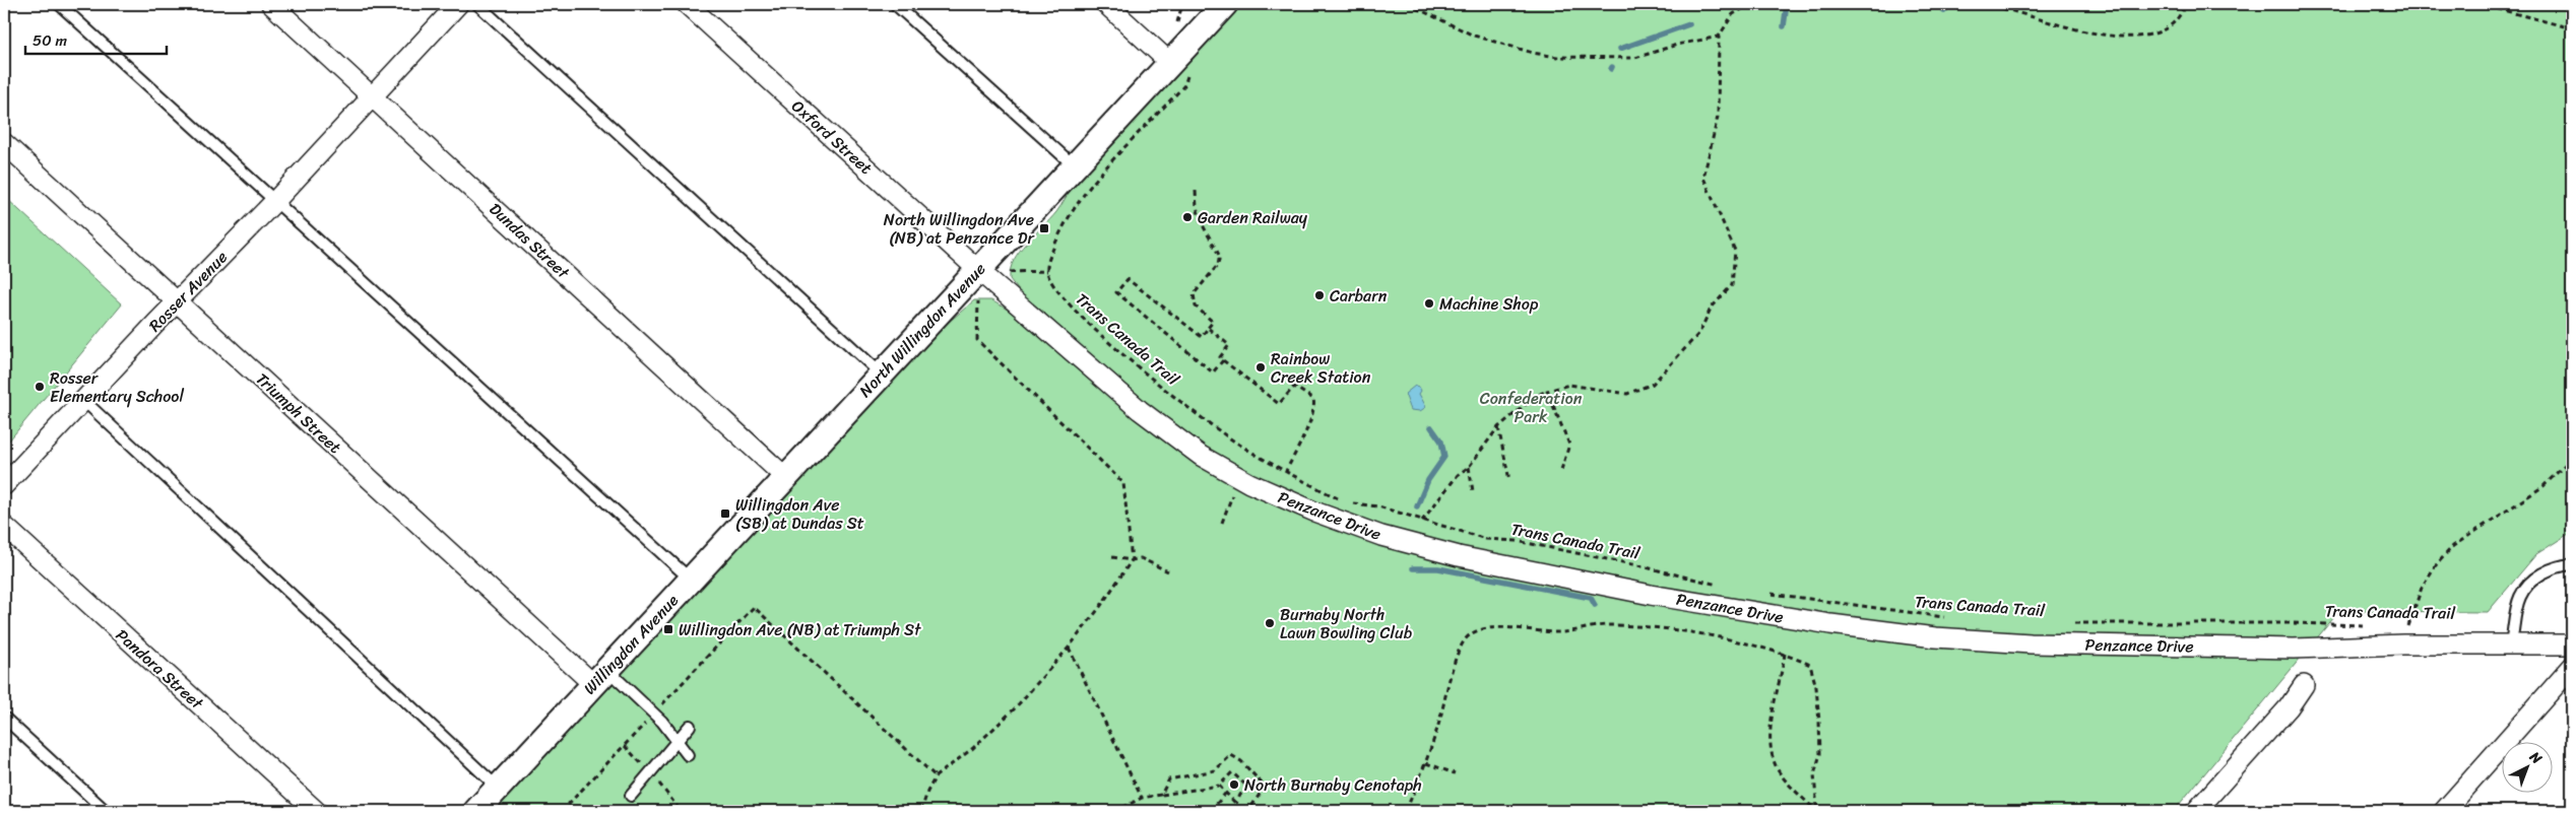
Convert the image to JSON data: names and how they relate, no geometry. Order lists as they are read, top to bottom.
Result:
{
  "streets": {
    "street": [
      "Oxford Street",
      "Dundas Street",
      "Rosser Avenue",
      "North Willingdon Avenue",
      "Triumph Street",
      "Penzance Drive",
      "Willingdon Avenue",
      "Pandora Street"
    ],
    "path": ["Trans Canada Trail"]
  },
  "crossings": [
    ["Oxford Street", "North Willingdon Avenue"],
    ["Oxford Street", "Penzance Drive"],
    ["Dundas Street", "Rosser Avenue"],
    ["Dundas Street", "North Willingdon Avenue"],
    ["Dundas Street", "Willingdon Avenue"],
    ["Rosser Avenue", "Triumph Street"],
    ["North Willingdon Avenue", "Penzance Drive"],
    ["North Willingdon Avenue", "Willingdon Avenue"],
    ["Trans Canada Trail", "Penzance Drive"],
    ["Triumph Street", "Willingdon Avenue"]
  ],
  "parks": ["Confederation Park"],
  "places": {
    "other": [
      "Garden Railway",
      "Carbarn",
      "Machine Shop",
      "Rainbow Creek Station",
      "Rosser Elementary School",
      "Burnaby North Lawn Bowling Club",
      "North Burnaby Cenotaph"
    ],
    "transit": ["North Willingdon Ave (NB) at Penzance Dr", "Willingdon Ave (SB) at Dundas St", "Willingdon Ave (NB) at Triumph St"]
  },
  "scale_bar": "50 m",
  "north": "top right"
}
